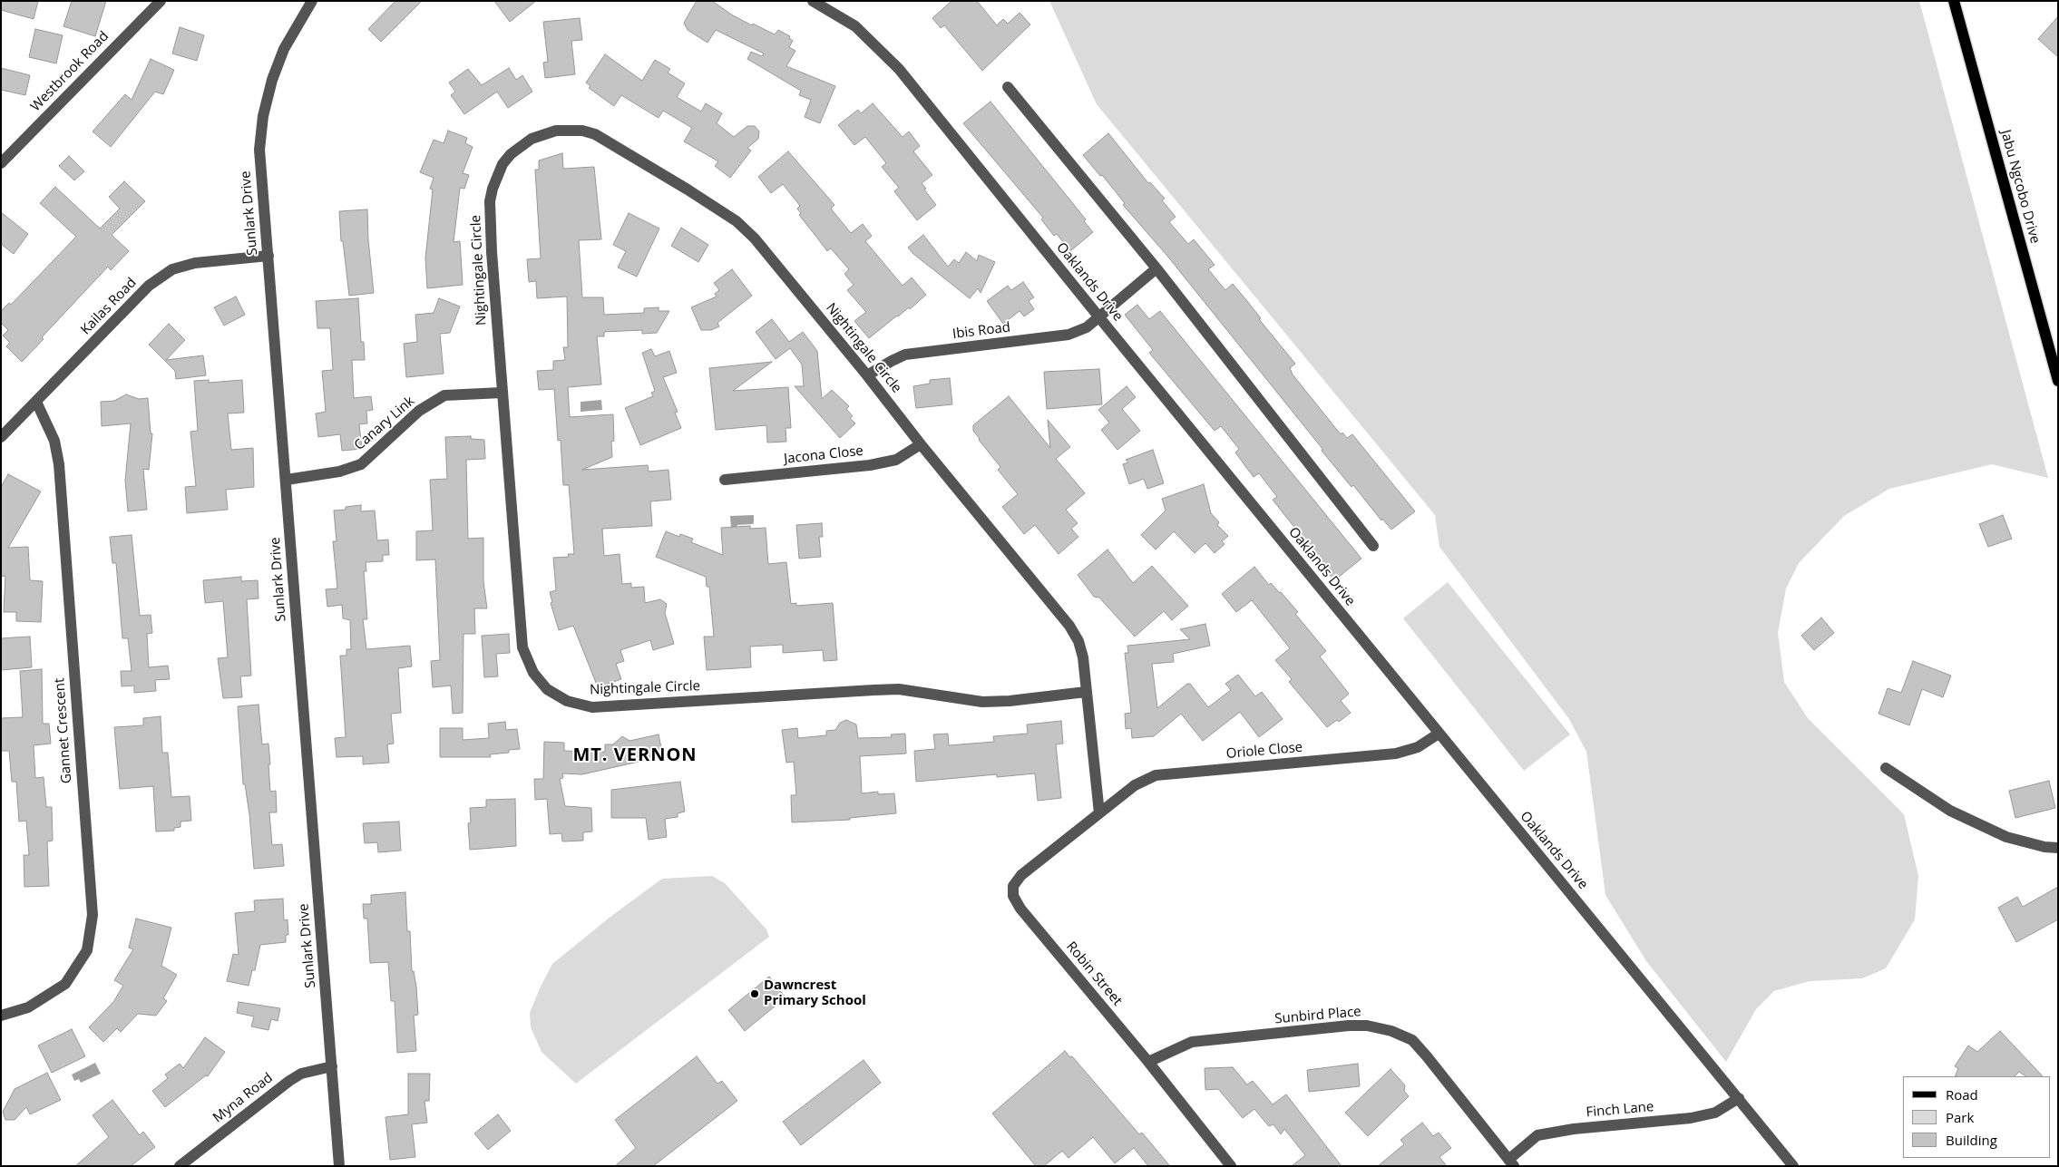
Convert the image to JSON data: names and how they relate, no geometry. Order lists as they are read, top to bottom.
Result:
{
  "streets": {
    "main road": ["Jabu Ngcobo Drive"],
    "street": [
      "Westbrook Road",
      "Sunlark Drive",
      "Nightingale Circle",
      "Oaklands Drive",
      "Kailas Road",
      "Ibis Road",
      "Canary Link",
      "Jacona Close",
      "Gannet Crescent",
      "Oriole Close",
      "Robin Street",
      "Sunbird Place",
      "Myna Road",
      "Finch Lane"
    ]
  },
  "crossings": [
    ["Sunlark Drive", "Kailas Road"],
    ["Sunlark Drive", "Canary Link"],
    ["Sunlark Drive", "Myna Road"],
    ["Nightingale Circle", "Ibis Road"],
    ["Nightingale Circle", "Canary Link"],
    ["Nightingale Circle", "Jacona Close"],
    ["Nightingale Circle", "Oriole Close"],
    ["Nightingale Circle", "Robin Street"],
    ["Oaklands Drive", "Ibis Road"],
    ["Oaklands Drive", "Oriole Close"],
    ["Oaklands Drive", "Finch Lane"],
    ["Kailas Road", "Gannet Crescent"],
    ["Oriole Close", "Robin Street"],
    ["Robin Street", "Sunbird Place"],
    ["Sunbird Place", "Finch Lane"]
  ],
  "districts": ["MT. VERNON"],
  "places": ["Dawncrest Primary School"],
  "legend": ["Road", "Park", "Building"]
}
